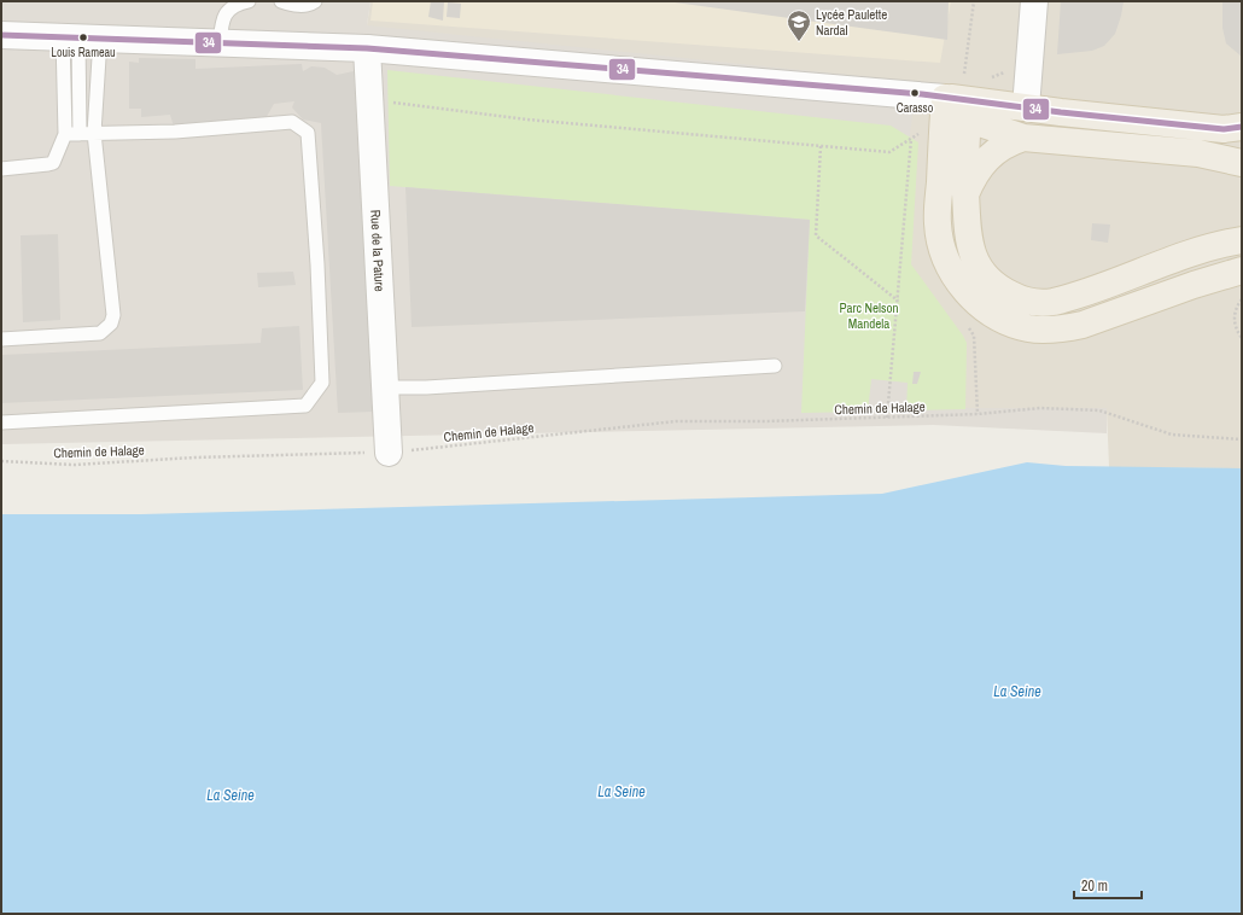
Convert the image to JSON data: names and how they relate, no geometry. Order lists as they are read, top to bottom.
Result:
{
  "streets": {
    "street": ["Rue de la Pature"],
    "path": ["Chemin de Halage"]
  },
  "crossings": [
    ["Rue de la Pature", "Chemin de Halage"]
  ],
  "water": ["La Seine"],
  "parks": ["Parc Nelson Mandela"],
  "places": {
    "other": ["Louis Rameau", "Carasso"],
    "school or university": ["Lycée Paulette Nardal"]
  },
  "lines": ["transit line 34"],
  "scale_bar": "20 m"
}
